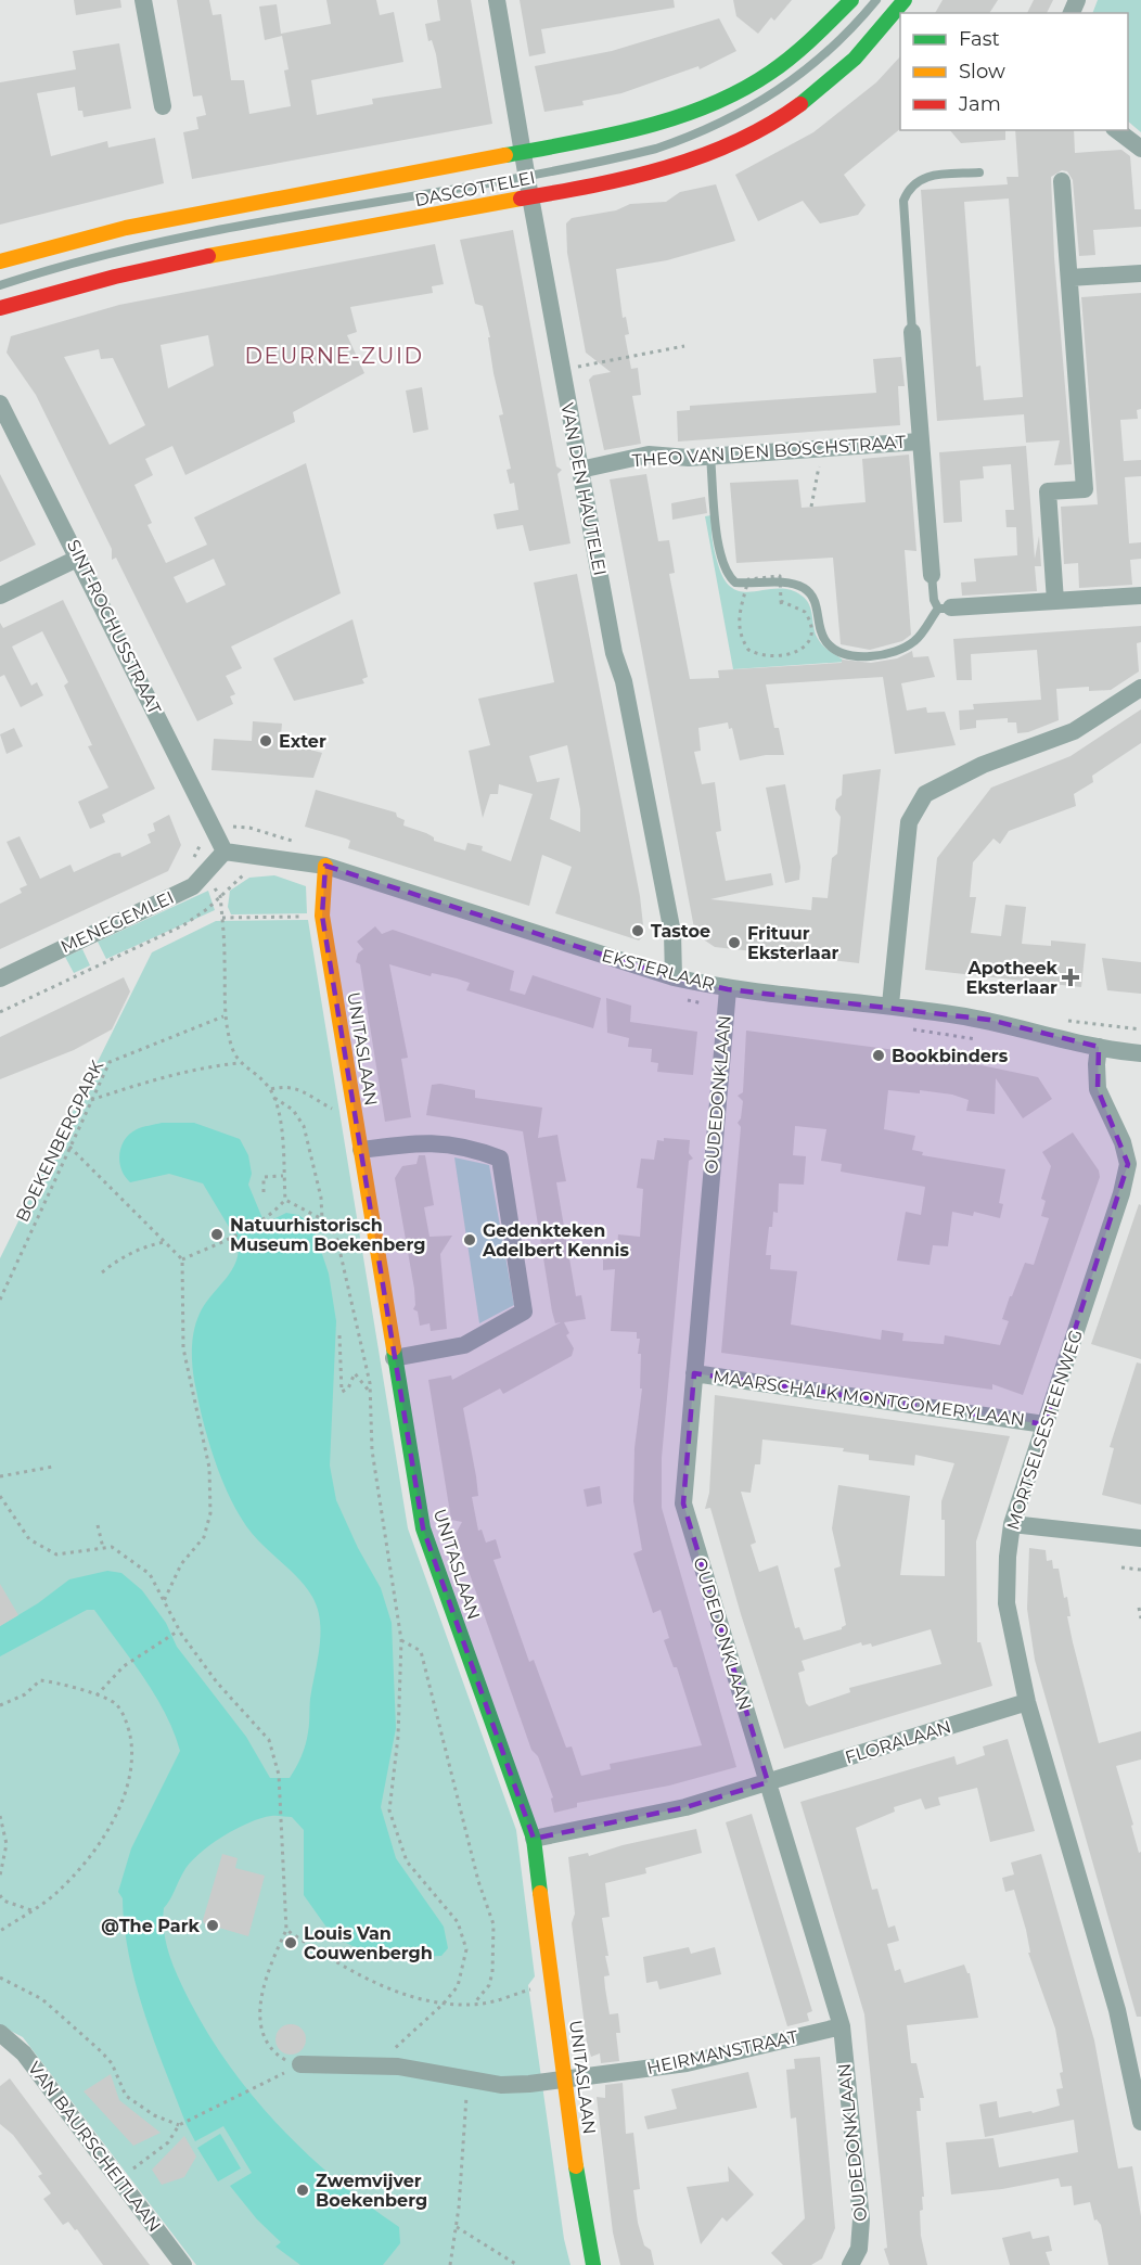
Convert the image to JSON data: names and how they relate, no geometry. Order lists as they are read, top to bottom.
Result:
{
  "streets": {
    "street": [
      "DASCOTTELEI",
      "THEO VAN DEN BOSCHSTRAAT",
      "VAN DEN HAUTELEI",
      "SINT-ROCHUSSTRAAT",
      "MENEGEMLEI",
      "EKSTERLAAR",
      "UNITASLAAN",
      "OUDEDONKLAAN",
      "MAARSCHALK MONTGOMERYLAAN",
      "MORTSELSESTEENWEG",
      "FLORALAAN",
      "HEIRMANSTRAAT",
      "VAN BAURSCHEITLAAN"
    ],
    "path": ["BOEKENBERGPARK"]
  },
  "crossings": [
    ["DASCOTTELEI", "VAN DEN HAUTELEI"],
    ["THEO VAN DEN BOSCHSTRAAT", "VAN DEN HAUTELEI"],
    ["VAN DEN HAUTELEI", "EKSTERLAAR"],
    ["SINT-ROCHUSSTRAAT", "MENEGEMLEI"],
    ["SINT-ROCHUSSTRAAT", "EKSTERLAAR"],
    ["MENEGEMLEI", "EKSTERLAAR"],
    ["EKSTERLAAR", "UNITASLAAN"],
    ["EKSTERLAAR", "OUDEDONKLAAN"],
    ["EKSTERLAAR", "MORTSELSESTEENWEG"],
    ["UNITASLAAN", "FLORALAAN"],
    ["UNITASLAAN", "HEIRMANSTRAAT"],
    ["OUDEDONKLAAN", "MAARSCHALK MONTGOMERYLAAN"],
    ["OUDEDONKLAAN", "FLORALAAN"],
    ["OUDEDONKLAAN", "HEIRMANSTRAAT"],
    ["MAARSCHALK MONTGOMERYLAAN", "MORTSELSESTEENWEG"],
    ["MORTSELSESTEENWEG", "FLORALAAN"]
  ],
  "districts": ["DEURNE-ZUID"],
  "places": {
    "other": [
      "Exter",
      "Tastoe",
      "Frituur Eksterlaar",
      "Bookbinders",
      "Natuurhistorisch Museum Boekenberg",
      "Gedenkteken Adelbert Kennis",
      "@The Park",
      "Louis Van Couwenbergh",
      "Zwemvijver Boekenberg"
    ],
    "health": ["Apotheek Eksterlaar"]
  },
  "legend": ["Fast", "Slow", "Jam"]
}
